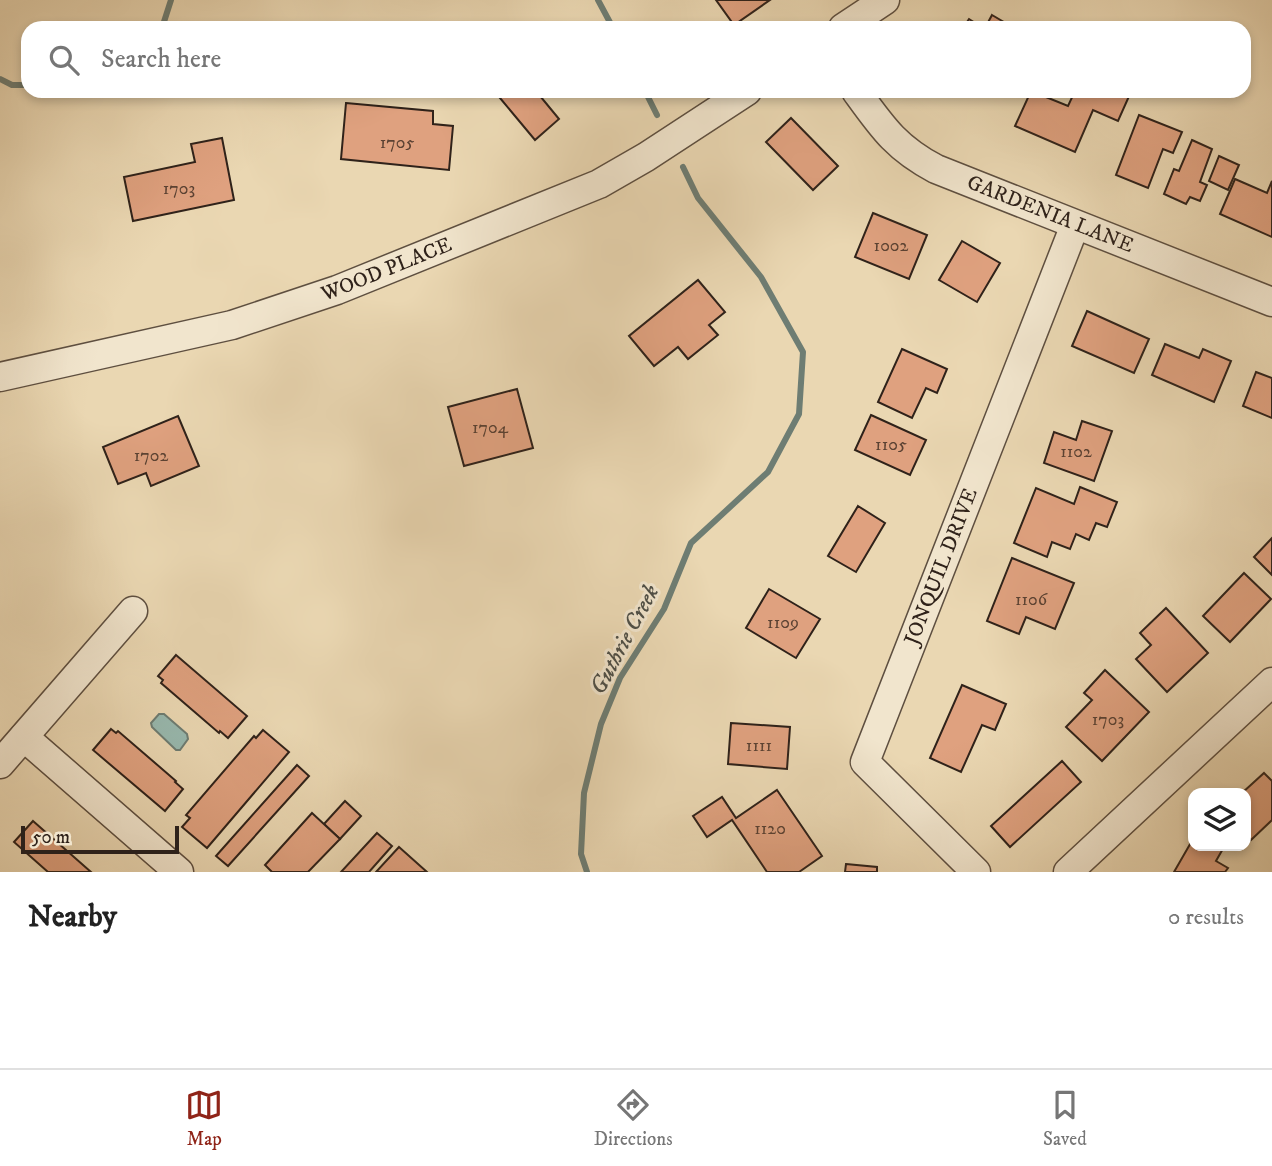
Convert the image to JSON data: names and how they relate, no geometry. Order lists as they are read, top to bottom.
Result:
{
  "streets": {
    "street": ["GARDENIA LANE", "WOOD PLACE", "JONQUIL DRIVE"]
  },
  "crossings": [
    ["GARDENIA LANE", "JONQUIL DRIVE"]
  ],
  "water": ["Guthrie Creek"],
  "house_numbers": [
    "1705",
    "1703",
    "1002",
    "1704",
    "1105",
    "1102",
    "1702",
    "1106",
    "1109",
    "1703",
    "1111",
    "1120"
  ],
  "scale_bar": "50 m",
  "page": {
    "search": "Search here",
    "scale": "50 m",
    "heading": ["Nearby", "0 results"],
    "nav": ["Map", "Directions", "Saved"]
  }
}
